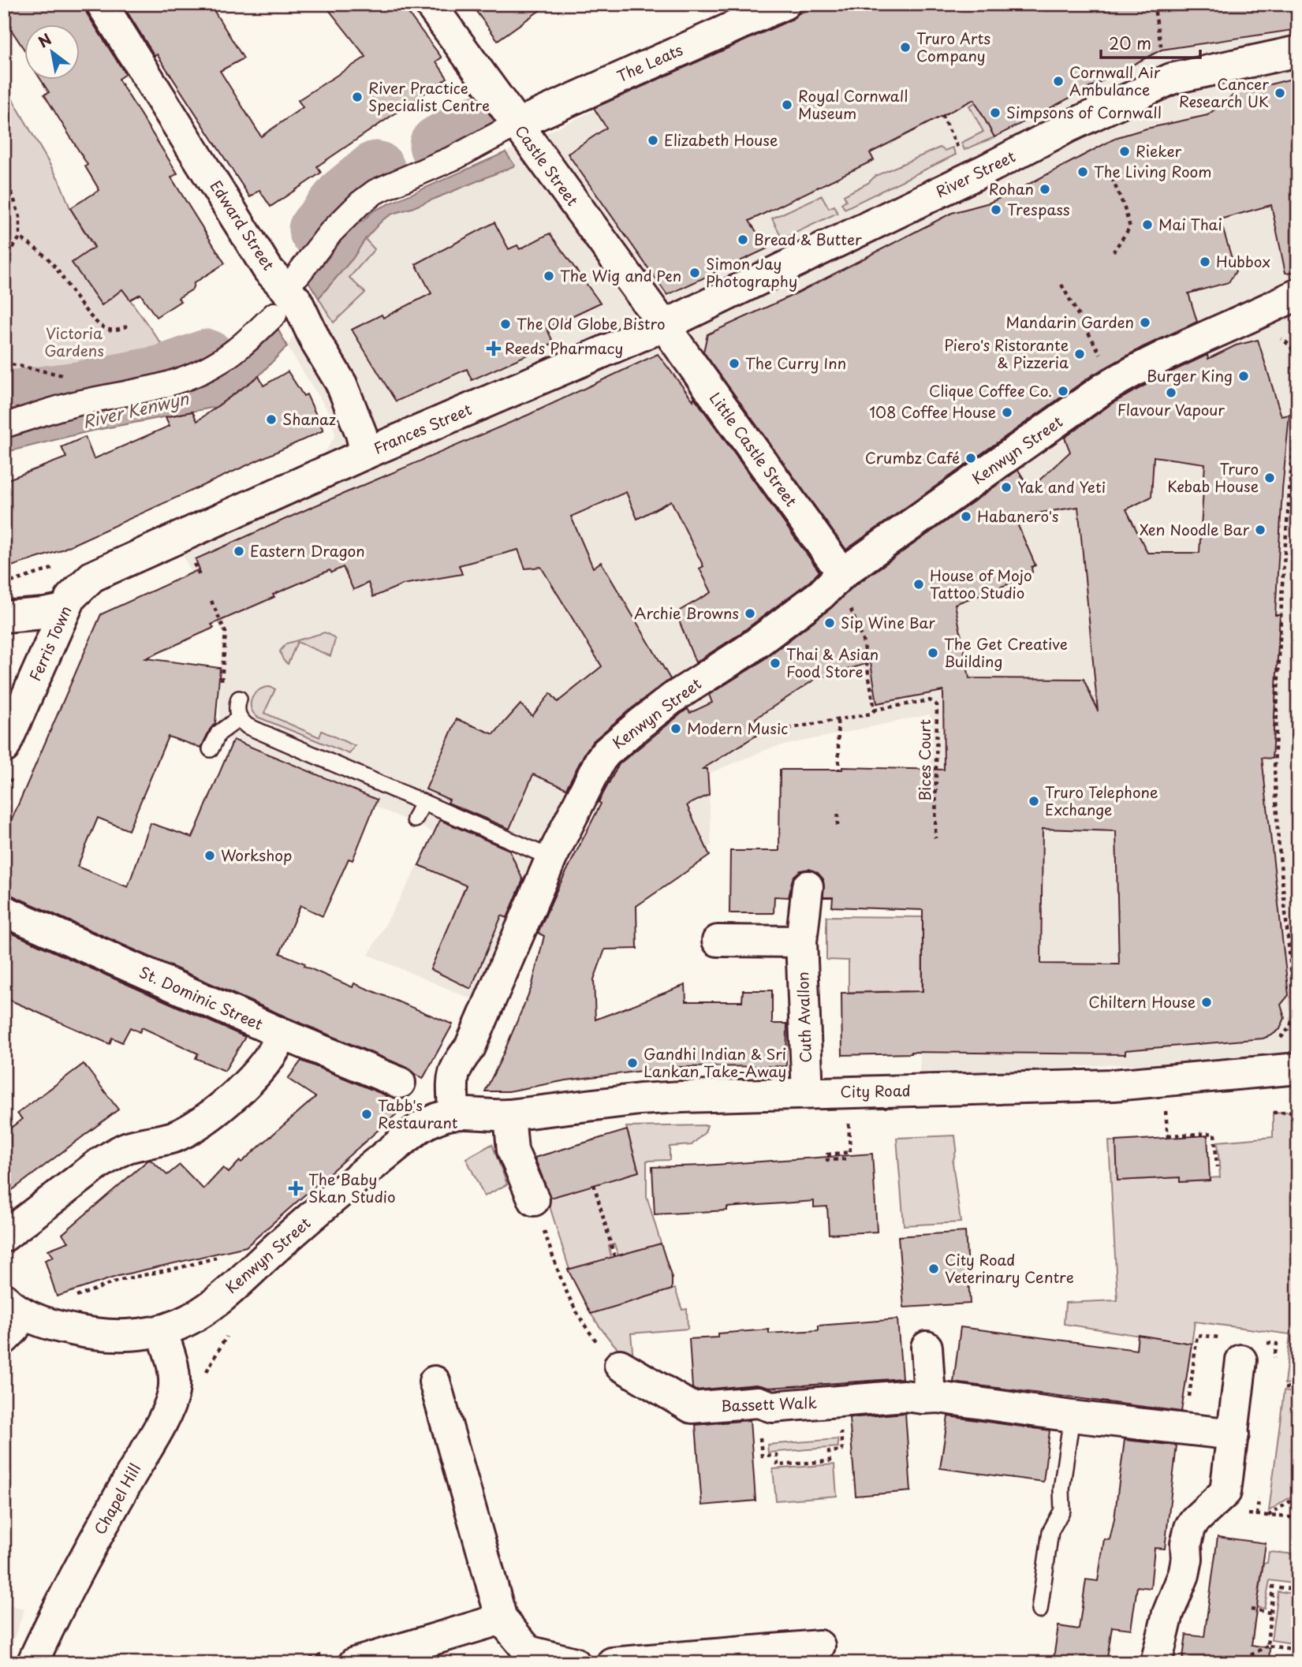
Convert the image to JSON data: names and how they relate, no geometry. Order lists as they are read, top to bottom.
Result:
{
  "streets": {
    "street": [
      "The Leats",
      "Castle Street",
      "River Street",
      "Edward Street",
      "Frances Street",
      "Little Castle Street",
      "Kenwyn Street",
      "Ferris Town",
      "St. Dominic Street",
      "Cuth Avallon",
      "City Road",
      "Bassett Walk",
      "Chapel Hill"
    ],
    "path": ["Bices Court"]
  },
  "crossings": [
    ["The Leats", "Castle Street"],
    ["Castle Street", "River Street"],
    ["Castle Street", "Frances Street"],
    ["Castle Street", "Little Castle Street"],
    ["River Street", "Frances Street"],
    ["River Street", "Little Castle Street"],
    ["Edward Street", "Frances Street"],
    ["Frances Street", "Little Castle Street"],
    ["Frances Street", "Ferris Town"],
    ["Little Castle Street", "Kenwyn Street"],
    ["Kenwyn Street", "City Road"],
    ["Kenwyn Street", "Chapel Hill"],
    ["Cuth Avallon", "City Road"]
  ],
  "water": ["River Kenwyn"],
  "parks": ["Victoria Gardens"],
  "places": {
    "other": [
      "Truro Arts Company",
      "Cornwall Air Ambulance",
      "Cancer Research UK",
      "River Practice Specialist Centre",
      "Royal Cornwall Museum",
      "Simpsons of Cornwall",
      "Elizabeth House",
      "Rieker",
      "The Living Room",
      "Rohan",
      "Trespass",
      "Mai Thai",
      "Bread & Butter",
      "Hubbox",
      "Simon Jay Photography",
      "The Wig and Pen",
      "Mandarin Garden",
      "The Old Globe Bistro",
      "Piero's Ristorante & Pizzeria",
      "The Curry Inn",
      "Burger King",
      "Clique Coffee Co.",
      "Flavour Vapour",
      "108 Coffee House",
      "Shanaz",
      "Crumbz Café",
      "Truro Kebab House",
      "Yak and Yeti",
      "Habanero's",
      "Xen Noodle Bar",
      "Eastern Dragon",
      "House of Mojo Tattoo Studio",
      "Archie Browns",
      "Sip Wine Bar",
      "The Get Creative Building",
      "Thai & Asian Food Store",
      "Modern Music",
      "Truro Telephone Exchange",
      "Workshop",
      "Chiltern House",
      "Gandhi Indian & Sri Lankan Take-Away",
      "Tabb's Restaurant",
      "City Road Veterinary Centre"
    ],
    "health": ["Reeds Pharmacy", "The Baby Skan Studio"]
  },
  "scale_bar": "20 m",
  "north": "top left"
}
